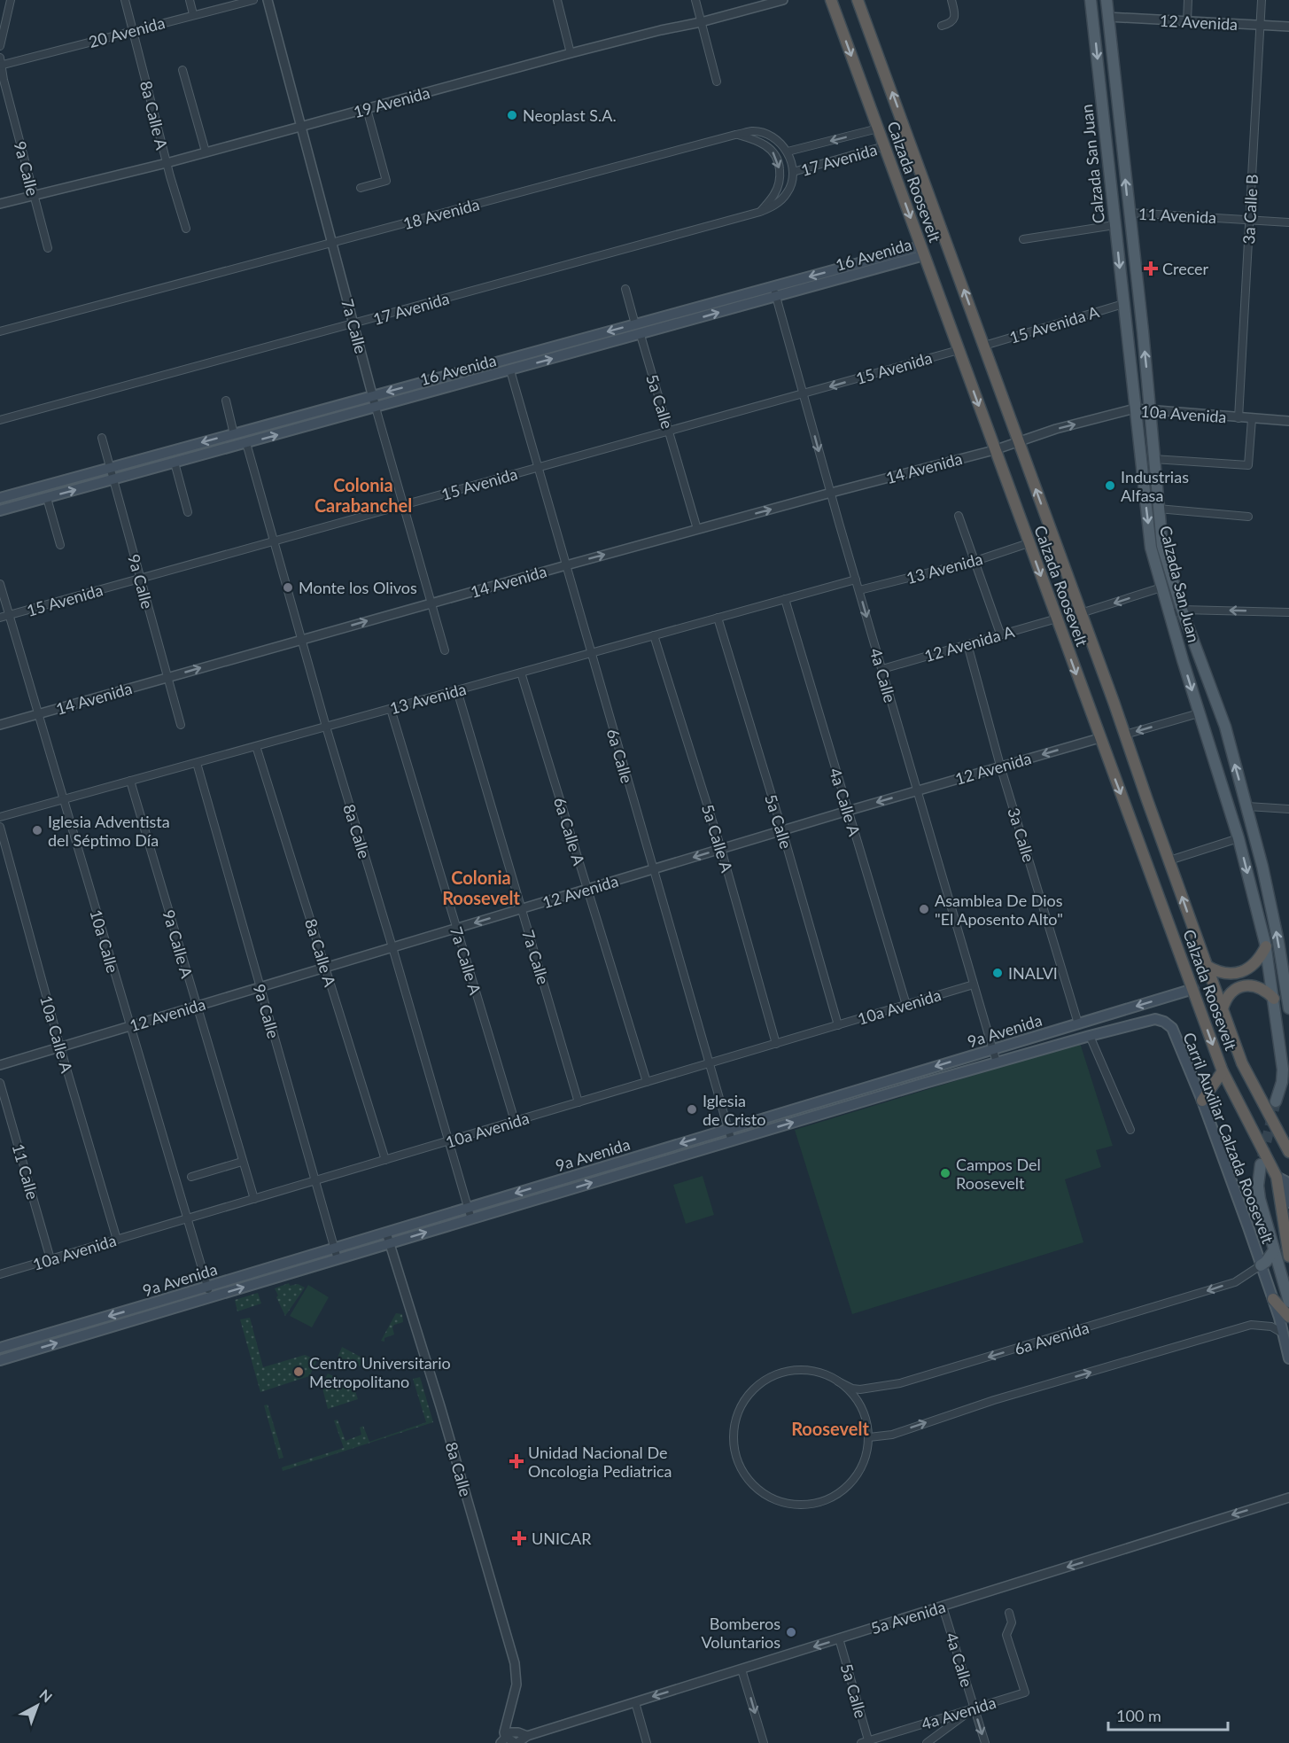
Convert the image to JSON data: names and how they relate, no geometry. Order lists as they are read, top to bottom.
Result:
{
  "streets": {
    "highway": ["Calzada Roosevelt"],
    "main road": [
      "Calzada San Juan",
      "16 Avenida",
      "9a Avenida",
      "Carril Auxiliar Calzada Roosevelt"
    ],
    "street": [
      "12 Avenida",
      "20 Avenida",
      "19 Avenida",
      "8a Calle A",
      "17 Avenida",
      "9a Calle",
      "3a Calle B",
      "18 Avenida",
      "11 Avenida",
      "15 Avenida A",
      "7a Calle",
      "15 Avenida",
      "5a Calle",
      "10a Avenida",
      "14 Avenida",
      "13 Avenida",
      "12 Avenida A",
      "4a Calle",
      "6a Calle",
      "4a Calle A",
      "8a Calle",
      "6a Calle A",
      "3a Calle",
      "5a Calle A",
      "10a Calle",
      "9a Calle A",
      "7a Calle A",
      "10a Calle A",
      "11 Calle",
      "6a Avenida",
      "5a Avenida",
      "4a Avenida"
    ]
  },
  "crossings": [
    ["12 Avenida", "8a Calle A"],
    ["12 Avenida", "Calzada San Juan"],
    ["12 Avenida", "9a Calle"],
    ["12 Avenida", "Calzada Roosevelt"],
    ["12 Avenida", "3a Calle B"],
    ["12 Avenida", "7a Calle"],
    ["12 Avenida", "5a Calle"],
    ["12 Avenida", "4a Calle"],
    ["12 Avenida", "6a Calle"],
    ["12 Avenida", "4a Calle A"],
    ["12 Avenida", "8a Calle"],
    ["12 Avenida", "6a Calle A"],
    ["12 Avenida", "3a Calle"],
    ["12 Avenida", "5a Calle A"],
    ["12 Avenida", "10a Calle"],
    ["12 Avenida", "9a Calle A"],
    ["12 Avenida", "7a Calle A"],
    ["12 Avenida", "10a Calle A"],
    ["20 Avenida", "8a Calle A"],
    ["20 Avenida", "9a Calle"],
    ["19 Avenida", "8a Calle A"],
    ["19 Avenida", "9a Calle"],
    ["19 Avenida", "7a Calle"],
    ["8a Calle A", "10a Avenida"],
    ["8a Calle A", "13 Avenida"],
    ["17 Avenida", "Calzada Roosevelt"],
    ["17 Avenida", "18 Avenida"],
    ["17 Avenida", "7a Calle"],
    ["Calzada San Juan", "11 Avenida"],
    ["Calzada San Juan", "15 Avenida A"],
    ["Calzada San Juan", "10a Avenida"],
    ["9a Calle", "16 Avenida"],
    ["9a Calle", "15 Avenida"],
    ["9a Calle", "10a Avenida"],
    ["9a Calle", "14 Avenida"],
    ["9a Calle", "13 Avenida"],
    ["9a Calle", "9a Avenida"],
    ["Calzada Roosevelt", "16 Avenida"],
    ["Calzada Roosevelt", "15 Avenida A"],
    ["Calzada Roosevelt", "15 Avenida"],
    ["Calzada Roosevelt", "10a Avenida"],
    ["Calzada Roosevelt", "14 Avenida"],
    ["Calzada Roosevelt", "13 Avenida"],
    ["Calzada Roosevelt", "12 Avenida A"],
    ["Calzada Roosevelt", "9a Avenida"],
    ["3a Calle B", "11 Avenida"],
    ["3a Calle B", "10a Avenida"],
    ["18 Avenida", "7a Calle"],
    ["16 Avenida", "7a Calle"],
    ["16 Avenida", "5a Calle"],
    ["16 Avenida", "4a Calle"],
    ["16 Avenida", "6a Calle"],
    ["16 Avenida", "8a Calle"],
    ["7a Calle", "15 Avenida"],
    ["7a Calle", "10a Avenida"],
    ["7a Calle", "14 Avenida"],
    ["7a Calle", "13 Avenida"],
    ["15 Avenida", "5a Calle"],
    ["15 Avenida", "4a Calle"],
    ["15 Avenida", "6a Calle"],
    ["15 Avenida", "8a Calle"],
    ["15 Avenida", "10a Calle"],
    ["5a Calle", "10a Avenida"],
    ["5a Calle", "14 Avenida"],
    ["5a Calle", "13 Avenida"],
    ["5a Calle", "5a Avenida"],
    ["5a Calle", "4a Avenida"],
    ["10a Avenida", "14 Avenida"],
    ["10a Avenida", "4a Calle"],
    ["10a Avenida", "6a Calle"],
    ["10a Avenida", "4a Calle A"],
    ["10a Avenida", "8a Calle"],
    ["10a Avenida", "6a Calle A"],
    ["10a Avenida", "5a Calle A"],
    ["10a Avenida", "10a Calle"],
    ["10a Avenida", "9a Calle A"],
    ["10a Avenida", "7a Calle A"],
    ["10a Avenida", "10a Calle A"],
    ["10a Avenida", "11 Calle"],
    ["14 Avenida", "4a Calle"],
    ["14 Avenida", "6a Calle"],
    ["14 Avenida", "8a Calle"],
    ["14 Avenida", "10a Calle"],
    ["13 Avenida", "4a Calle"],
    ["13 Avenida", "6a Calle"],
    ["13 Avenida", "4a Calle A"],
    ["13 Avenida", "8a Calle"],
    ["13 Avenida", "6a Calle A"],
    ["13 Avenida", "5a Calle A"],
    ["13 Avenida", "10a Calle"],
    ["13 Avenida", "9a Calle A"],
    ["13 Avenida", "7a Calle A"],
    ["12 Avenida A", "4a Calle"],
    ["12 Avenida A", "3a Calle"],
    ["4a Calle", "9a Avenida"],
    ["4a Calle", "5a Avenida"],
    ["4a Calle", "4a Avenida"],
    ["6a Calle", "9a Avenida"],
    ["8a Calle", "9a Avenida"],
    ["3a Calle", "9a Avenida"],
    ["10a Calle", "9a Avenida"],
    ["9a Avenida", "Carril Auxiliar Calzada Roosevelt"],
    ["Carril Auxiliar Calzada Roosevelt", "6a Avenida"]
  ],
  "one_way": ["14 Avenida", "5a Avenida"],
  "districts": ["Colonia Carabanchel", "Colonia Roosevelt", "Roosevelt"],
  "places": {
    "other": [
      "Neoplast S.A.",
      "Industrias Alfasa",
      "Monte los Olivos",
      "Iglesia Adventista del Séptimo Día",
      "Asamblea De Dios \"El Aposento Alto\"",
      "INALVI",
      "Iglesia de Cristo",
      "Campos Del Roosevelt",
      "Centro Universitario Metropolitano",
      "Bomberos Voluntarios"
    ],
    "health": ["Crecer", "Unidad Nacional De Oncologia Pediatrica", "UNICAR"]
  },
  "scale_bar": "100 m",
  "north": "top right"
}
